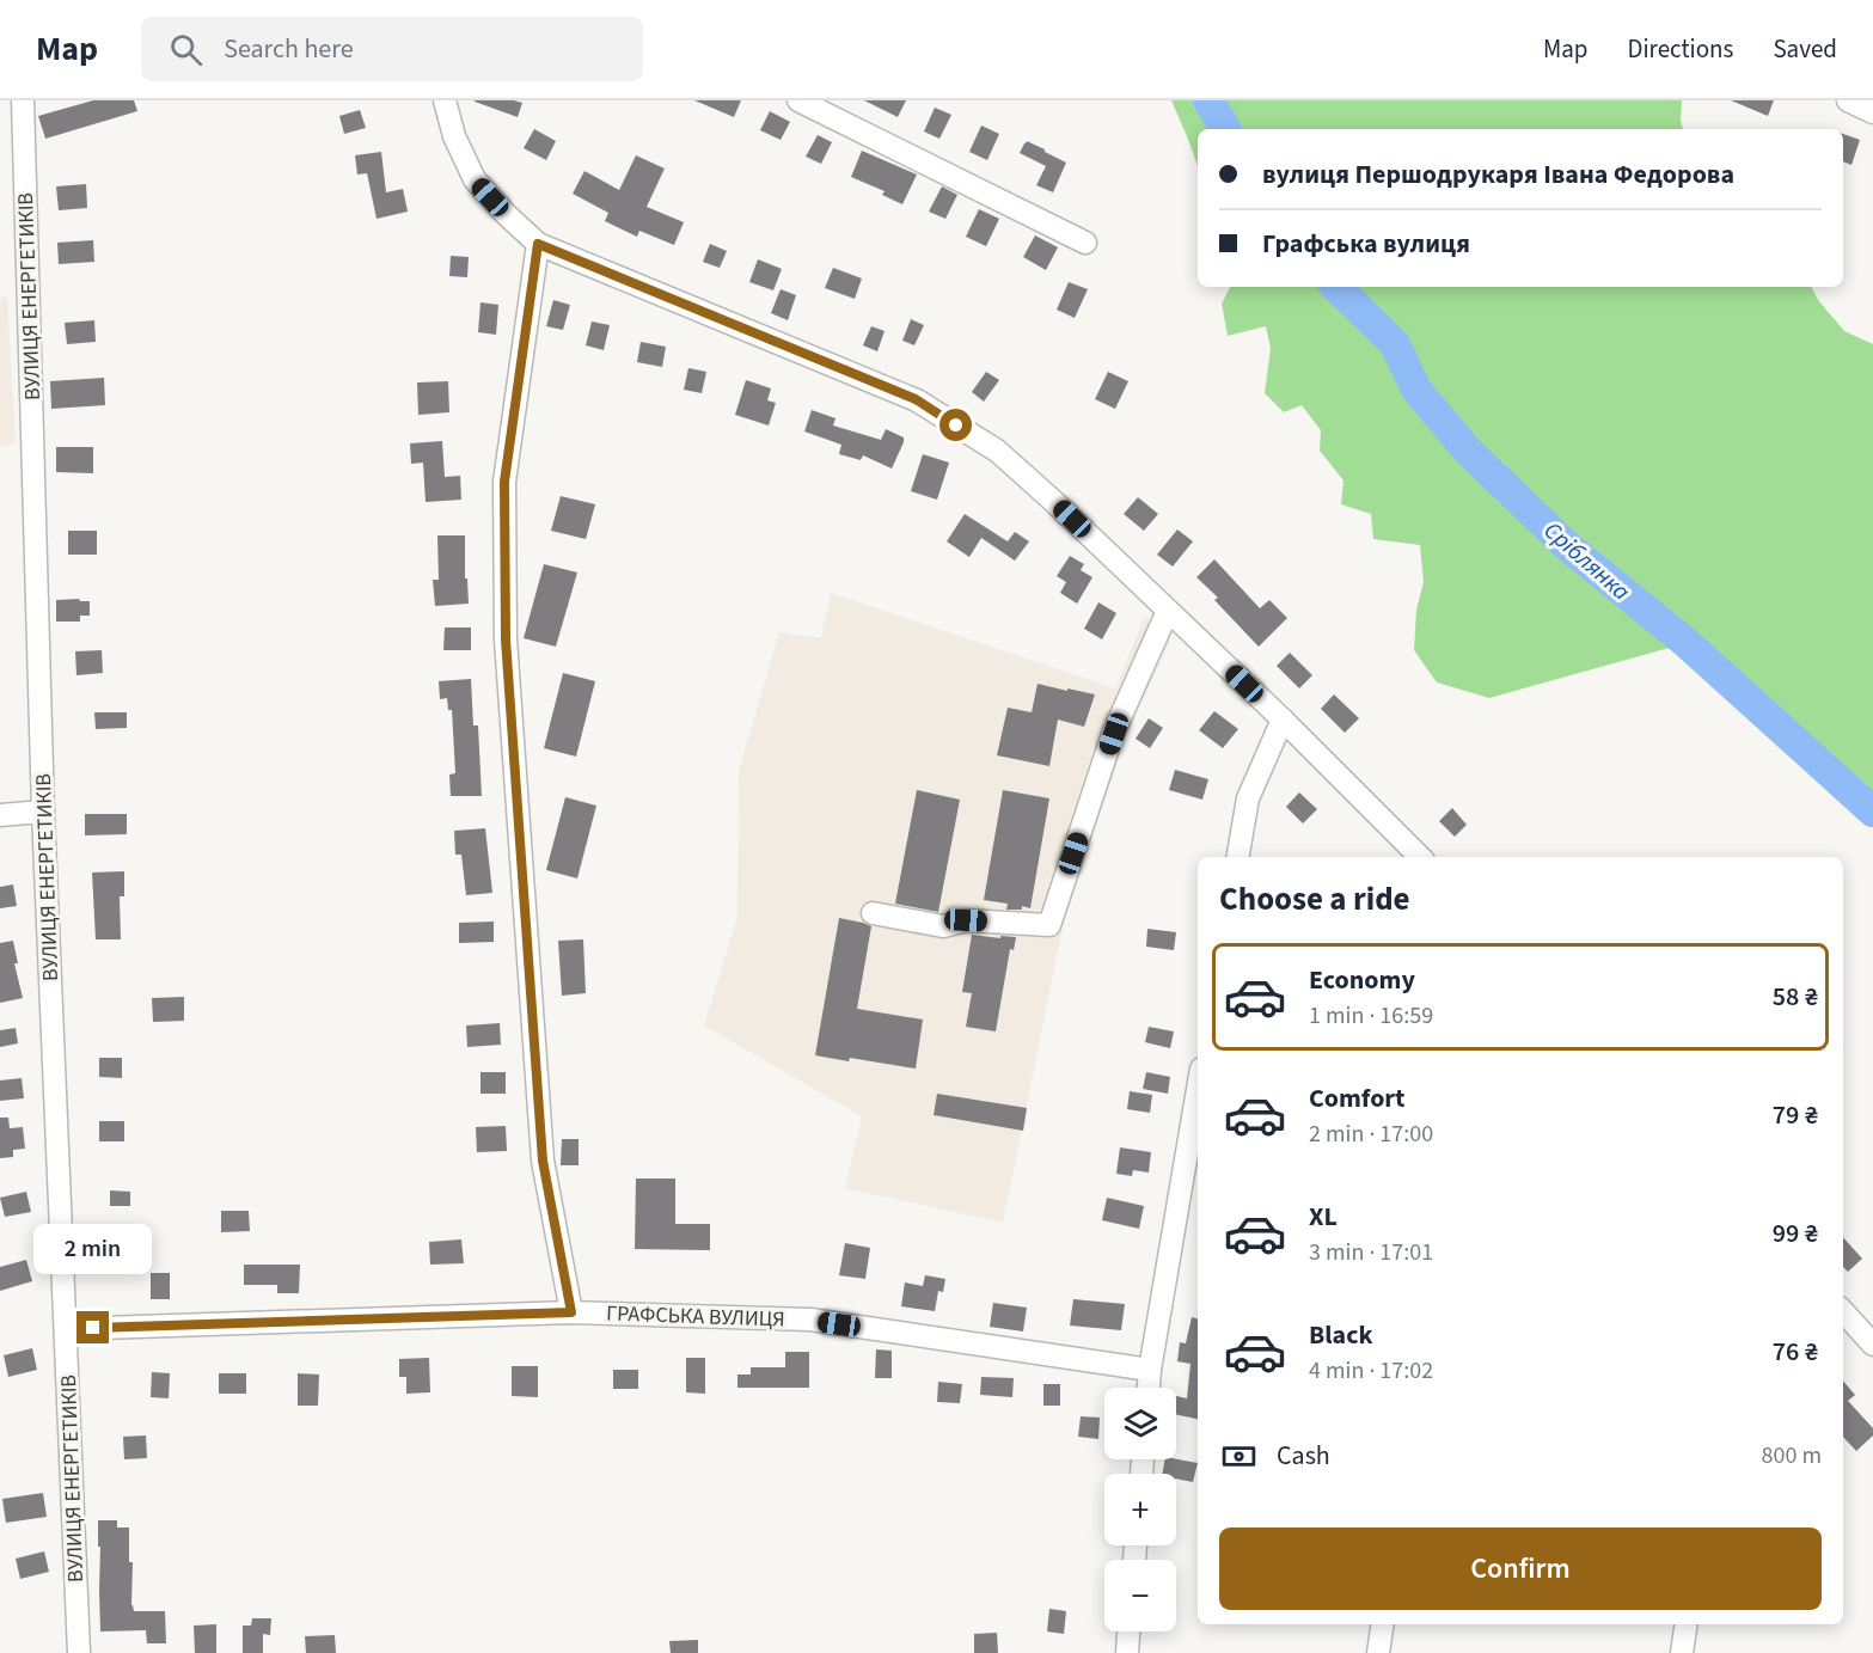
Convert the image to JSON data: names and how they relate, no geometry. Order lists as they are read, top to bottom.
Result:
{
  "streets": {
    "street": ["ВУЛИЦЯ ЕНЕРГЕТИКІВ", "ГРАФСЬКА ВУЛИЦЯ"]
  },
  "crossings": [
    ["ВУЛИЦЯ ЕНЕРГЕТИКІВ", "ГРАФСЬКА ВУЛИЦЯ"]
  ],
  "water": ["Сріблянка"],
  "page": {
    "header": "Map",
    "search": "Search here",
    "nav": ["Map", "Directions", "Saved"],
    "banner": ["вулиця Першодрукаря Івана Федорова", "Графська вулиця"],
    "heading": "Choose a ride",
    "list": [
      {
        "name": "Economy",
        "note": "1 min · 16:59",
        "value": "58 ₴"
      },
      {
        "name": "Comfort",
        "note": "2 min · 17:00",
        "value": "79 ₴"
      },
      {
        "name": "XL",
        "note": "3 min · 17:01",
        "value": "99 ₴"
      },
      {
        "name": "Black",
        "note": "4 min · 17:02",
        "value": "76 ₴"
      }
    ],
    "bubble": "2 min",
    "map_buttons": ["+", "−"],
    "pay": ["Cash", "800 m"],
    "buttons": "Confirm"
  }
}
